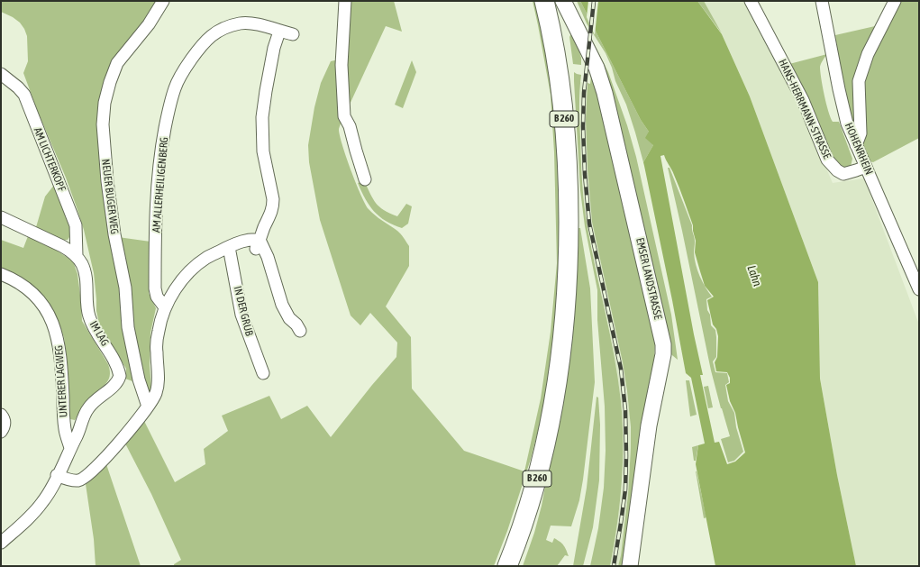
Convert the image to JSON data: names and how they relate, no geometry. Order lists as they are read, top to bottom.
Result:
{
  "streets": {
    "main road": ["B 260"],
    "street": [
      "HANS-HERRMANN-STRASSE",
      "HOHENRHEIN",
      "AM LICHTERKOPF",
      "AM ALLERHEILIGENBERG",
      "NEUER BUGER WEG",
      "EMSER LANDSTRASSE",
      "IN DER GRUB",
      "IM LAG",
      "UNTERER LAGWEG"
    ]
  },
  "crossings": [
    ["HANS-HERRMANN-STRASSE", "HOHENRHEIN"],
    ["AM LICHTERKOPF", "IM LAG"],
    ["IM LAG", "UNTERER LAGWEG"]
  ],
  "water": ["Lahn"]
}
